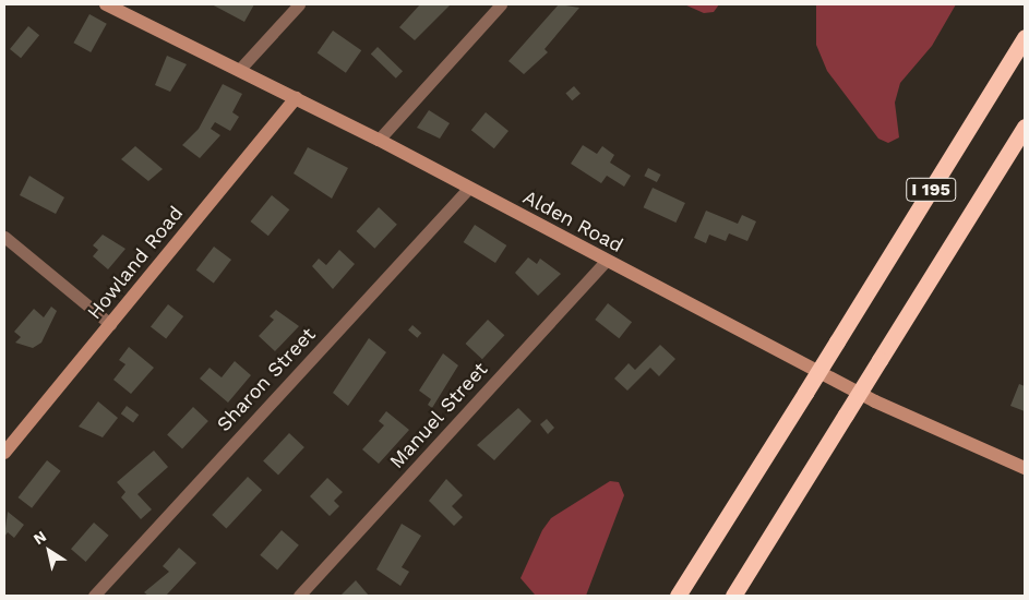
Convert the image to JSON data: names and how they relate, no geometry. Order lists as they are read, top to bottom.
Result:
{
  "streets": {
    "highway": ["I 195"],
    "main road": ["Alden Road", "Howland Road"],
    "street": ["Sharon Street", "Manuel Street"]
  },
  "crossings": [
    ["Alden Road", "Howland Road"],
    ["Alden Road", "Sharon Street"],
    ["Alden Road", "Manuel Street"]
  ],
  "north": "top left"
}
